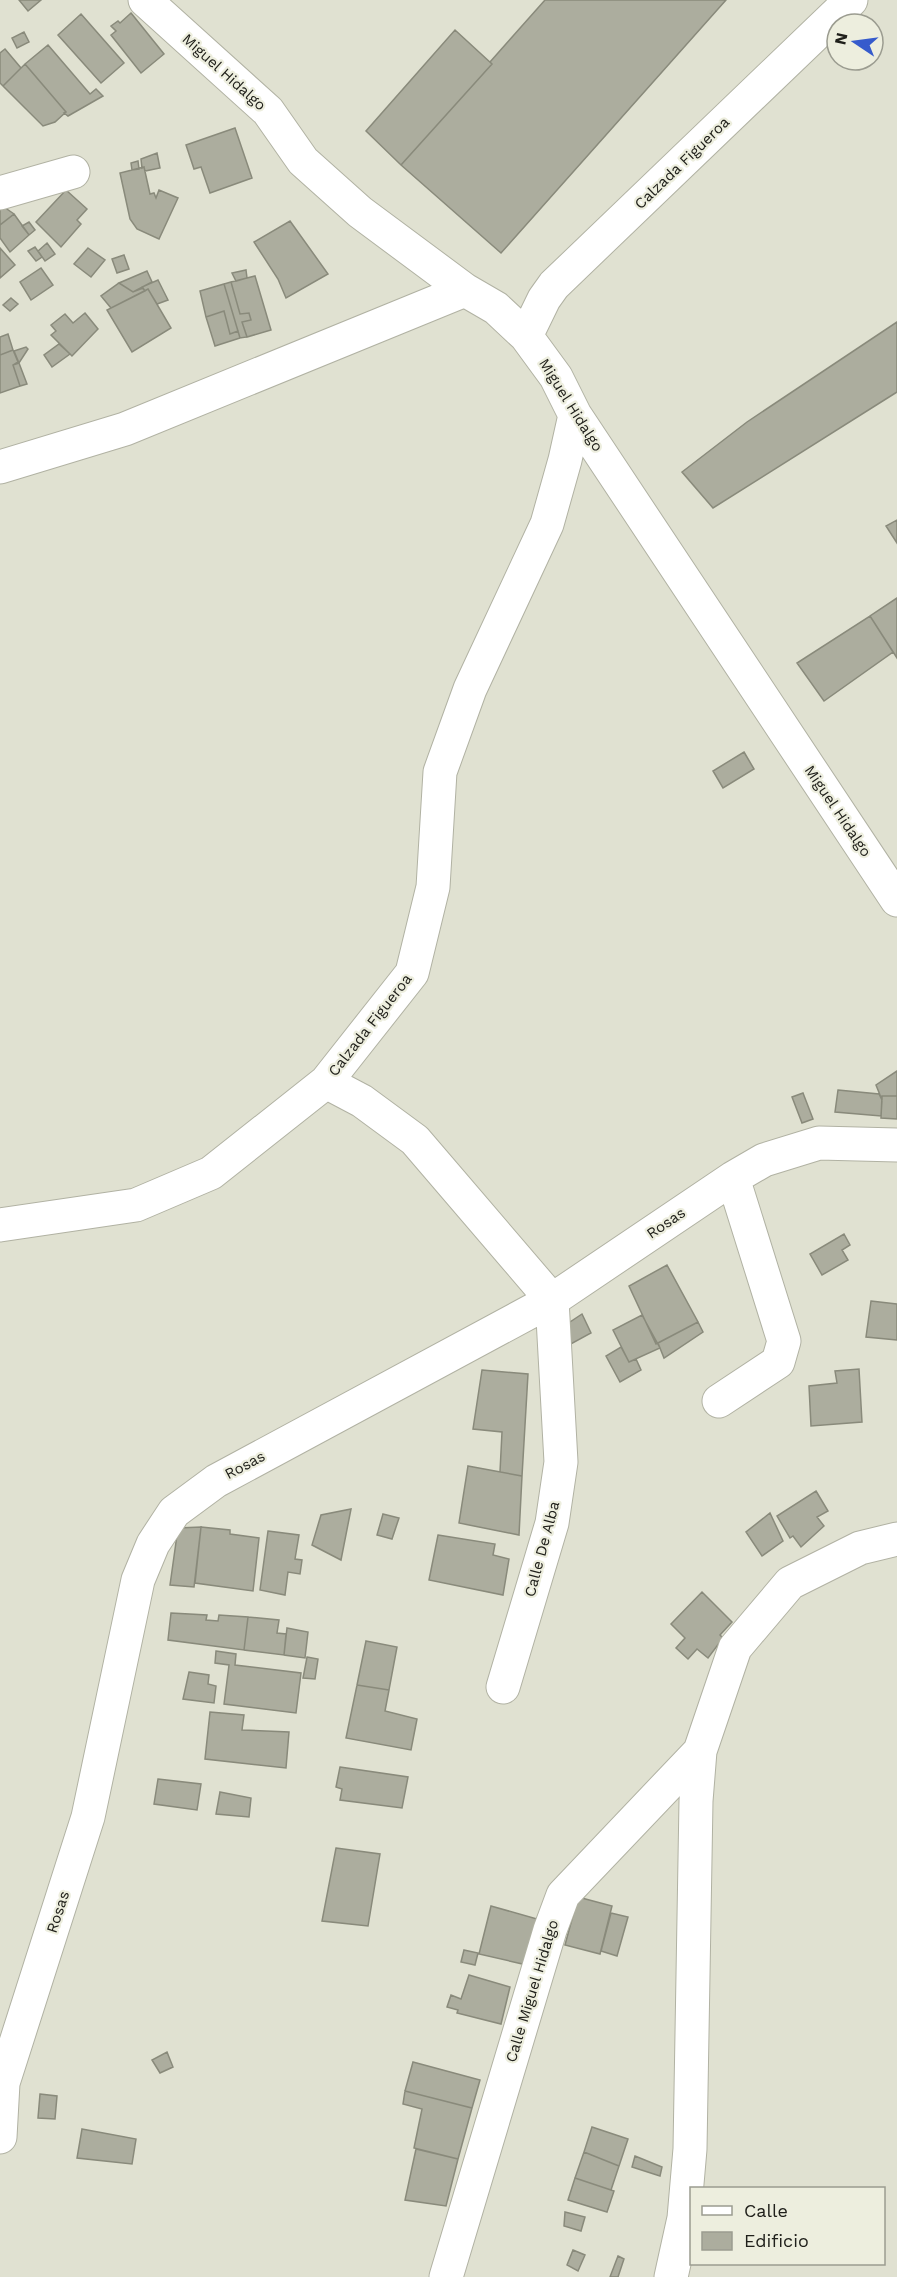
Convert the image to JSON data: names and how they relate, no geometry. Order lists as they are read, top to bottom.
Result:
{
  "streets": {
    "street": [
      "Miguel Hidalgo",
      "Calzada Figueroa",
      "Rosas",
      "Calle De Alba",
      "Calle Miguel Hidalgo"
    ]
  },
  "crossings": [
    ["Miguel Hidalgo", "Calzada Figueroa"],
    ["Rosas", "Calle De Alba"]
  ],
  "legend": ["Calle", "Edificio"],
  "north": "left"
}
